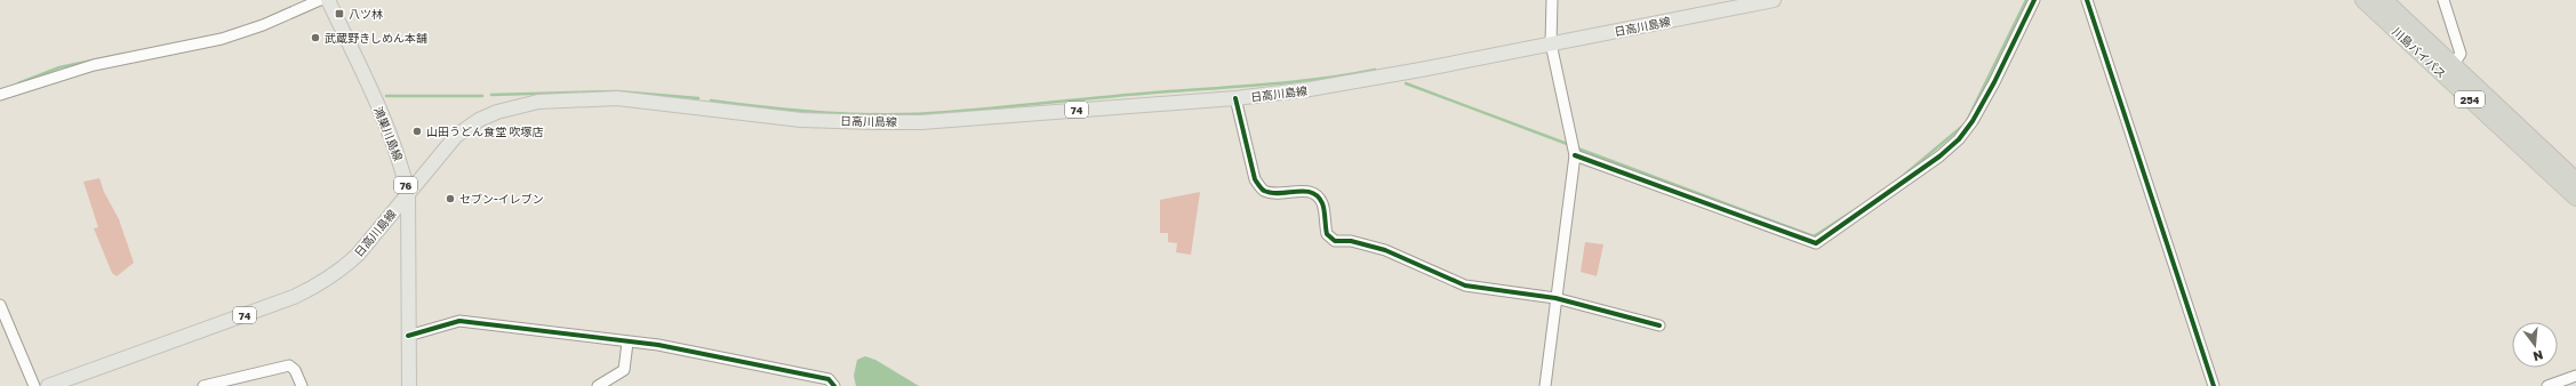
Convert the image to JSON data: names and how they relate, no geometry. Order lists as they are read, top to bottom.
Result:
{
  "streets": {
    "highway": ["川島バイパス", "254"],
    "main road": [
      "日高川島線",
      "74",
      "鴻巣川島線",
      "76"
    ]
  },
  "crossings": [
    ["日高川島線", "鴻巣川島線"]
  ],
  "places": {
    "transit": ["八ツ林"],
    "other": ["武蔵野きしめん本舗", "山田うどん食堂 吹塚店", "セブン-イレブン"]
  },
  "north": "bottom"
}
